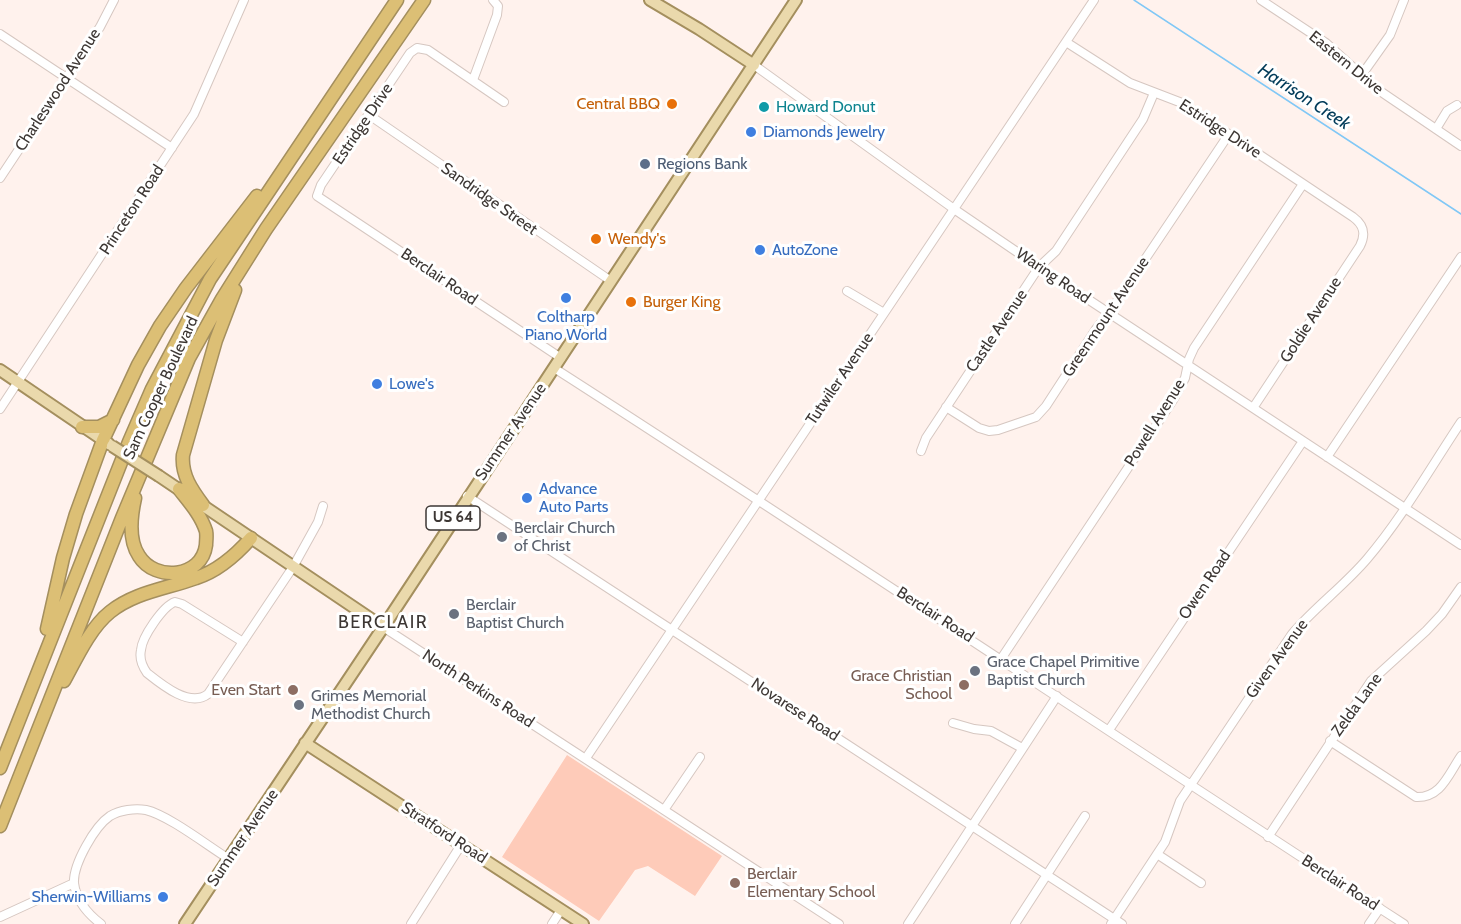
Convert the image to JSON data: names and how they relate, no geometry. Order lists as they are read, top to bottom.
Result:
{
  "streets": {
    "highway": ["Sam Cooper Boulevard"],
    "main road": [
      "Waring Road",
      "Summer Avenue",
      "US 64",
      "North Perkins Road",
      "Stratford Road"
    ],
    "street": [
      "Eastern Drive",
      "Charleswood Avenue",
      "Estridge Drive",
      "Sandridge Street",
      "Princeton Road",
      "Berclair Road",
      "Greenmount Avenue",
      "Goldie Avenue",
      "Castle Avenue",
      "Tutwiler Avenue",
      "Powell Avenue",
      "Owen Road",
      "Given Avenue",
      "Zelda Lane",
      "Novarese Road"
    ]
  },
  "crossings": [
    ["Estridge Drive", "Sandridge Street"],
    ["Estridge Drive", "Berclair Road"],
    ["Estridge Drive", "Greenmount Avenue"],
    ["Estridge Drive", "Goldie Avenue"],
    ["Estridge Drive", "Castle Avenue"],
    ["Estridge Drive", "Tutwiler Avenue"],
    ["Estridge Drive", "Powell Avenue"],
    ["Sandridge Street", "Summer Avenue"],
    ["Waring Road", "Greenmount Avenue"],
    ["Waring Road", "Goldie Avenue"],
    ["Waring Road", "Castle Avenue"],
    ["Waring Road", "Tutwiler Avenue"],
    ["Waring Road", "Powell Avenue"],
    ["Waring Road", "Summer Avenue"],
    ["Waring Road", "Owen Road"],
    ["Waring Road", "Given Avenue"],
    ["Berclair Road", "Tutwiler Avenue"],
    ["Berclair Road", "Powell Avenue"],
    ["Berclair Road", "Summer Avenue"],
    ["Berclair Road", "Owen Road"],
    ["Berclair Road", "Given Avenue"],
    ["Berclair Road", "Zelda Lane"],
    ["Greenmount Avenue", "Castle Avenue"],
    ["Tutwiler Avenue", "North Perkins Road"],
    ["Tutwiler Avenue", "Novarese Road"],
    ["Summer Avenue", "North Perkins Road"],
    ["Summer Avenue", "Novarese Road"],
    ["Summer Avenue", "Stratford Road"],
    ["Given Avenue", "Novarese Road"]
  ],
  "districts": ["BERCLAIR"],
  "water": ["Harrison Creek"],
  "places": [
    "Central BBQ",
    "Howard Donut",
    "Diamonds Jewelry",
    "Regions Bank",
    "Wendy's",
    "AutoZone",
    "Coltharp Piano World",
    "Burger King",
    "Lowe's",
    "Advance Auto Parts",
    "Berclair Church of Christ",
    "Berclair Baptist Church",
    "Grace Chapel Primitive Baptist Church",
    "Grace Christian School",
    "Even Start",
    "Grimes Memorial Methodist Church",
    "Berclair Elementary School",
    "Sherwin-Williams"
  ]
}
